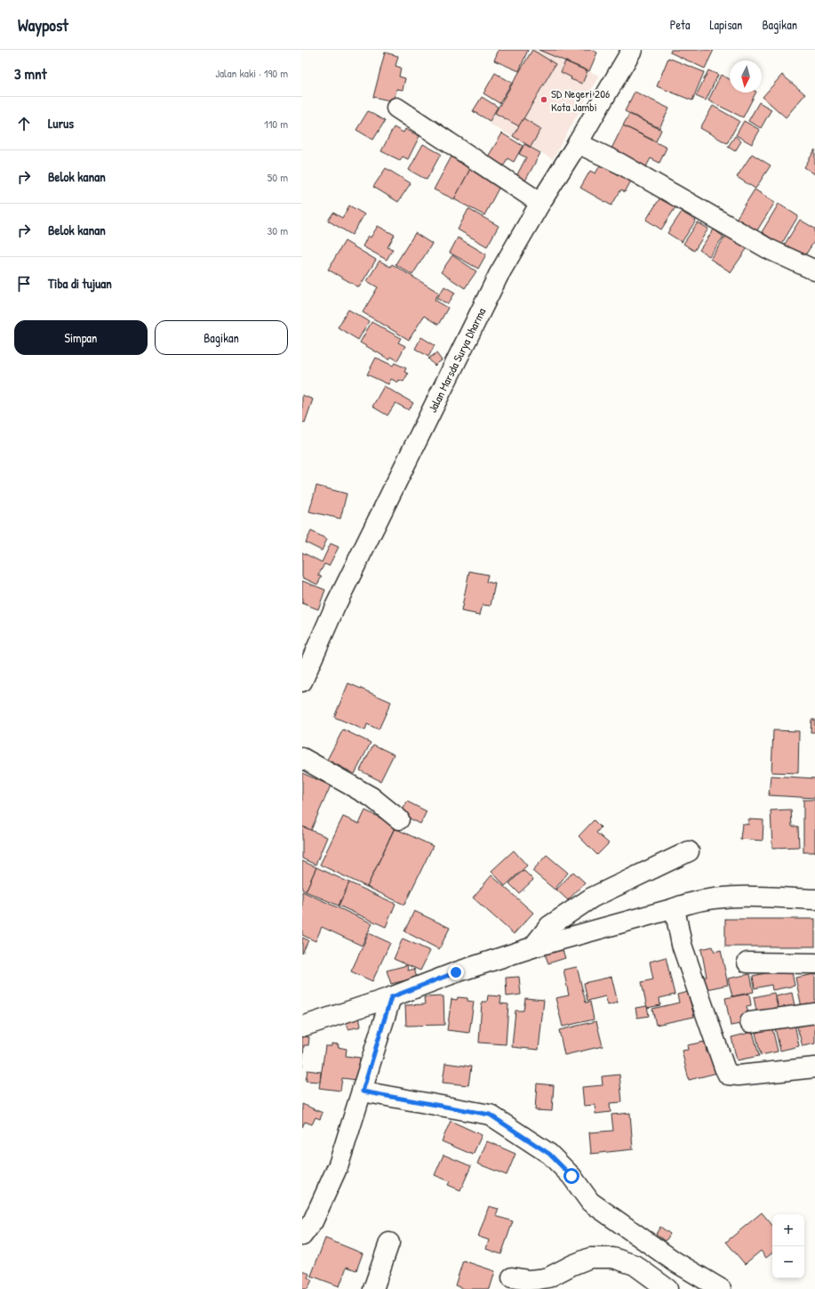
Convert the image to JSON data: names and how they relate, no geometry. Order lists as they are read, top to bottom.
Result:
{
  "streets": {
    "main road": ["Jalan Marsda Surya Dharma"]
  },
  "places": ["SD Negeri 206 Kota Jambi"],
  "north": "bottom",
  "page": {
    "header": "Waypost",
    "nav": ["Peta", "Lapisan", "Bagikan"],
    "heading": ["3 mnt", "Jalan kaki · 190 m"],
    "list": [
      ["Lurus", "110 m"],
      ["Belok kanan", "50 m"],
      ["Belok kanan", "30 m"],
      "Tiba di tujuan"
    ],
    "buttons": ["Simpan", "Bagikan"],
    "map_buttons": ["+", "−"]
  }
}
